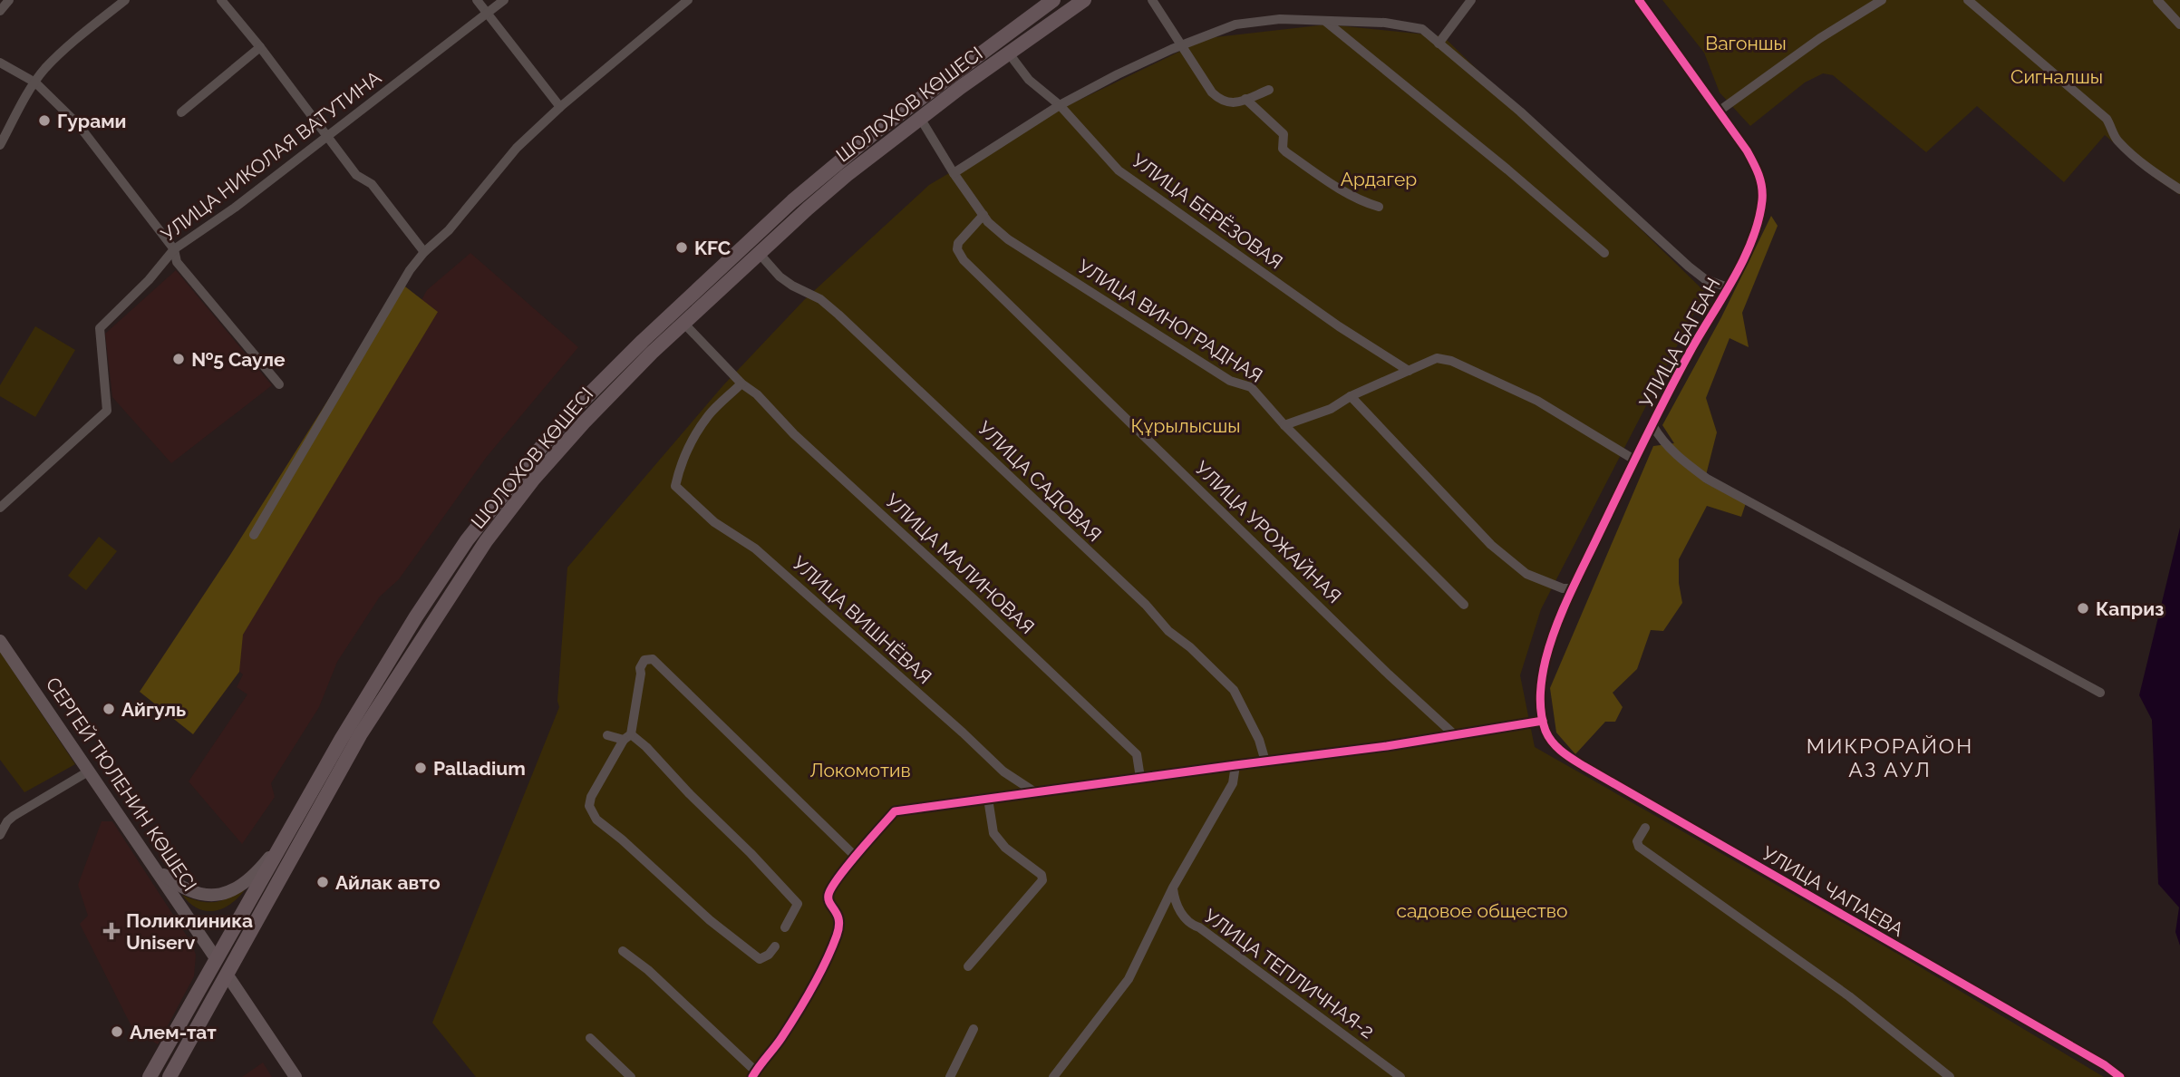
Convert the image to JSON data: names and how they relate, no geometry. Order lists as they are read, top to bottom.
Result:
{
  "streets": {
    "highway": ["ШОЛОХОВ КӨШЕСІ", "СЕРГЕЙ ТЮЛЕНИН КӨШЕСІ"],
    "street": [
      "УЛИЦА НИКОЛАЯ ВАТУТИНА",
      "УЛИЦА БЕРЁЗОВАЯ",
      "УЛИЦА ВИНОГРАДНАЯ",
      "УЛИЦА БАГБАН",
      "УЛИЦА САДОВАЯ",
      "УЛИЦА УРОЖАЙНАЯ",
      "УЛИЦА МАЛИНОВАЯ",
      "УЛИЦА ВИШНЁВАЯ",
      "УЛИЦА ЧАПАЕВА",
      "УЛИЦА ТЕПЛИЧНАЯ-2"
    ]
  },
  "crossings": [
    ["ШОЛОХОВ КӨШЕСІ", "УЛИЦА БЕРЁЗОВАЯ"],
    ["ШОЛОХОВ КӨШЕСІ", "УЛИЦА ВИНОГРАДНАЯ"],
    ["ШОЛОХОВ КӨШЕСІ", "УЛИЦА САДОВАЯ"],
    ["ШОЛОХОВ КӨШЕСІ", "УЛИЦА МАЛИНОВАЯ"],
    ["ШОЛОХОВ КӨШЕСІ", "СЕРГЕЙ ТЮЛЕНИН КӨШЕСІ"],
    ["УЛИЦА ВИНОГРАДНАЯ", "УЛИЦА УРОЖАЙНАЯ"],
    ["УЛИЦА БАГБАН", "УЛИЦА ЧАПАЕВА"],
    ["УЛИЦА МАЛИНОВАЯ", "УЛИЦА ВИШНЁВАЯ"]
  ],
  "districts": ["МИКРОРАЙОН АЗ АУЛ"],
  "parks": [
    "Вагоншы",
    "Сигналшы",
    "Ардагер",
    "Құрылысшы",
    "Локомотив",
    "садовое общество"
  ],
  "places": {
    "other": [
      "Гурами",
      "KFC",
      "№5 Сауле",
      "Каприз",
      "Айгуль",
      "Palladium",
      "Айлак авто",
      "Алем-тат"
    ],
    "health": ["Поликлиника Uniserv"]
  }
}
